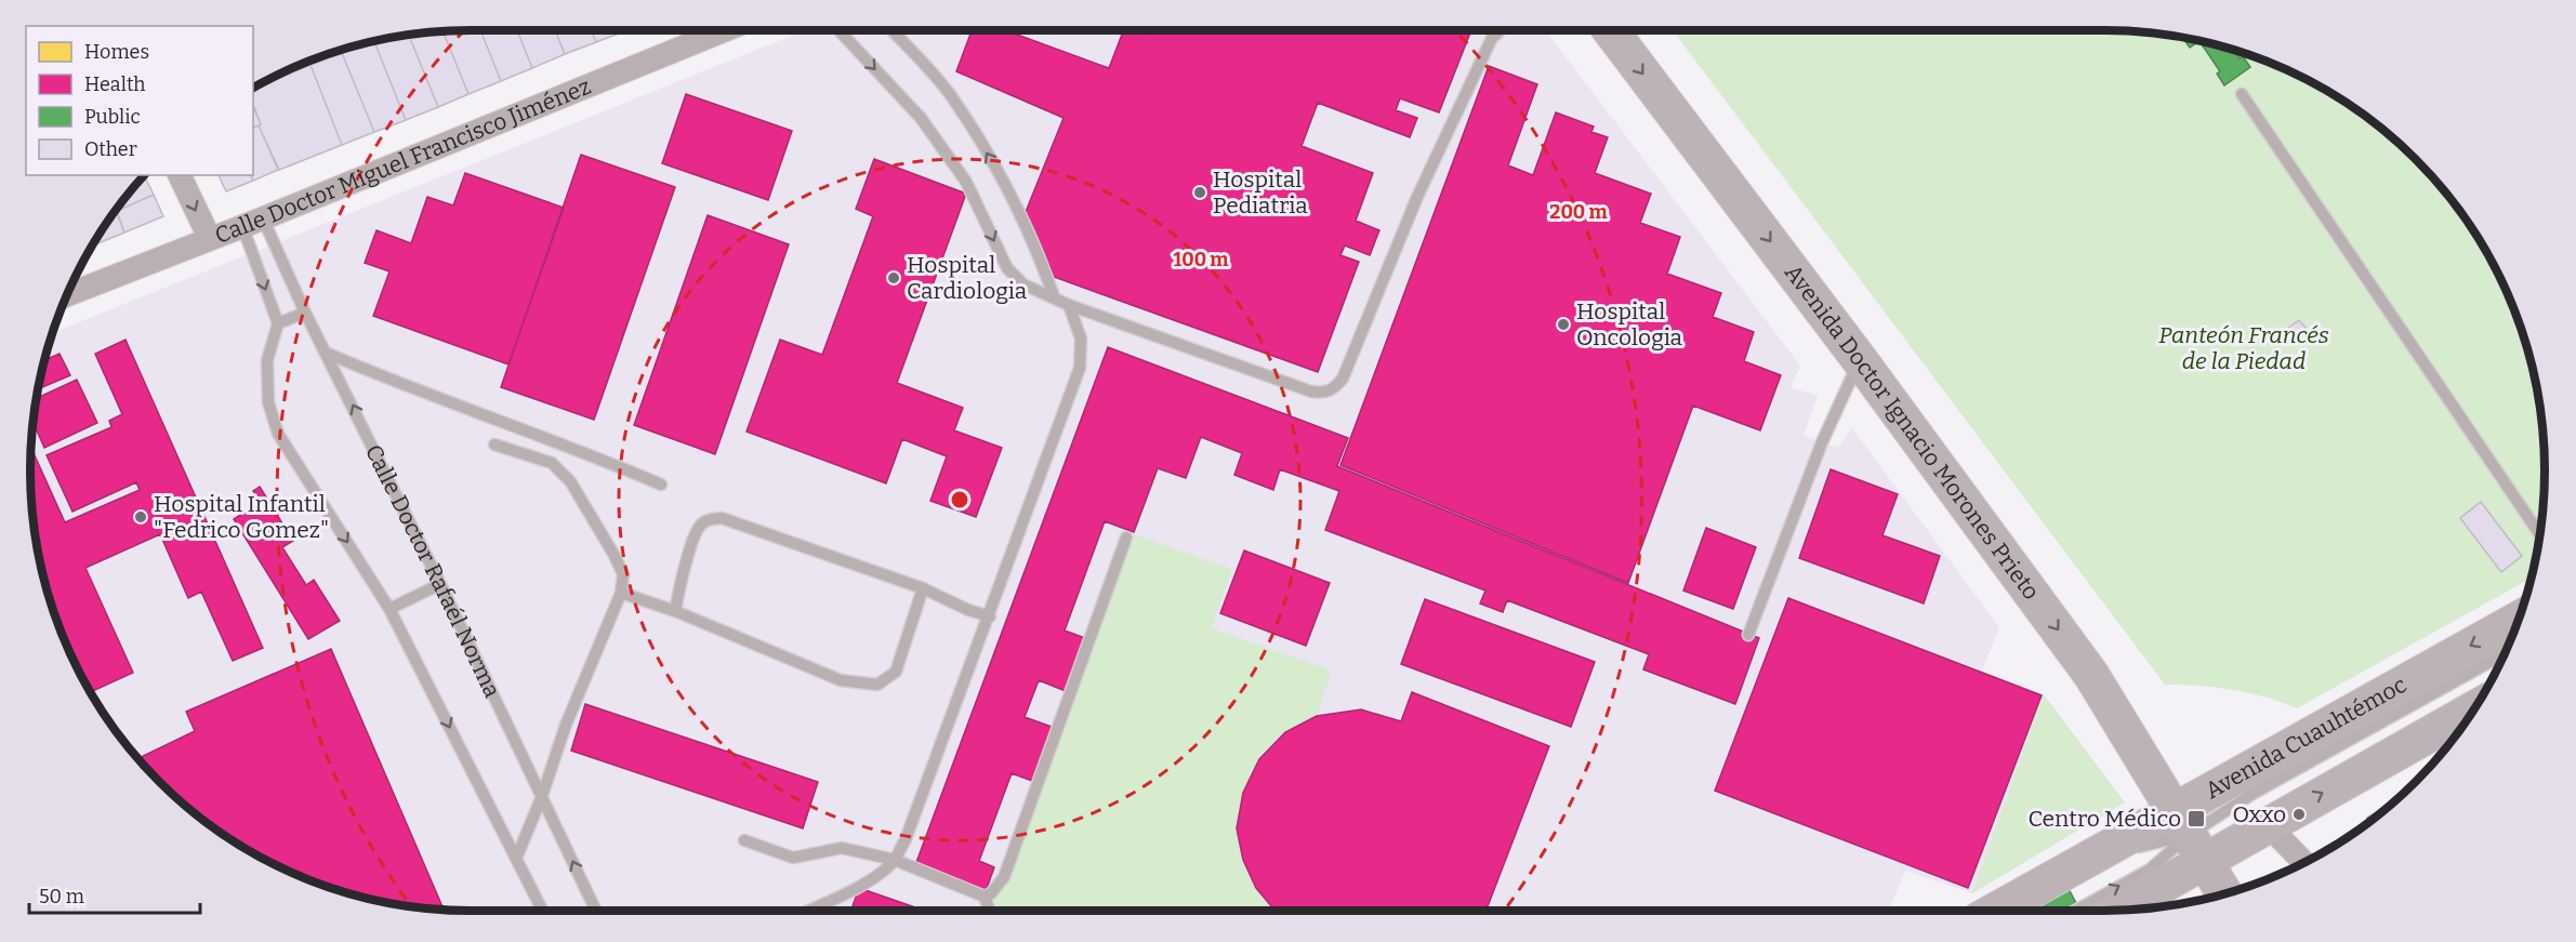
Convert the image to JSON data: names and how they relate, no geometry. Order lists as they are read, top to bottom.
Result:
{
  "streets": {
    "main road": ["Avenida Doctor Ignacio Morones Prieto", "Avenida Cuauhtémoc"],
    "street": ["Calle Doctor Miguel Francisco Jiménez"],
    "lane": ["Calle Doctor Rafaél Norma"]
  },
  "crossings": [
    ["Calle Doctor Miguel Francisco Jiménez", "Calle Doctor Rafaél Norma"],
    ["Avenida Doctor Ignacio Morones Prieto", "Avenida Cuauhtémoc"]
  ],
  "one_way": ["Avenida Doctor Ignacio Morones Prieto"],
  "parks": ["Panteón Francés de la Piedad"],
  "places": {
    "other": [
      "Hospital Pediatria",
      "Hospital Cardiologia",
      "Hospital Oncologia",
      "Hospital Infantil \"Fedrico Gomez\"",
      "Oxxo"
    ],
    "transit": ["Centro Médico"]
  },
  "legend": [
    "Homes",
    "Health",
    "Public",
    "Other"
  ],
  "scale_bar": "50 m",
  "rings": ["200 m", "100 m"]
}
